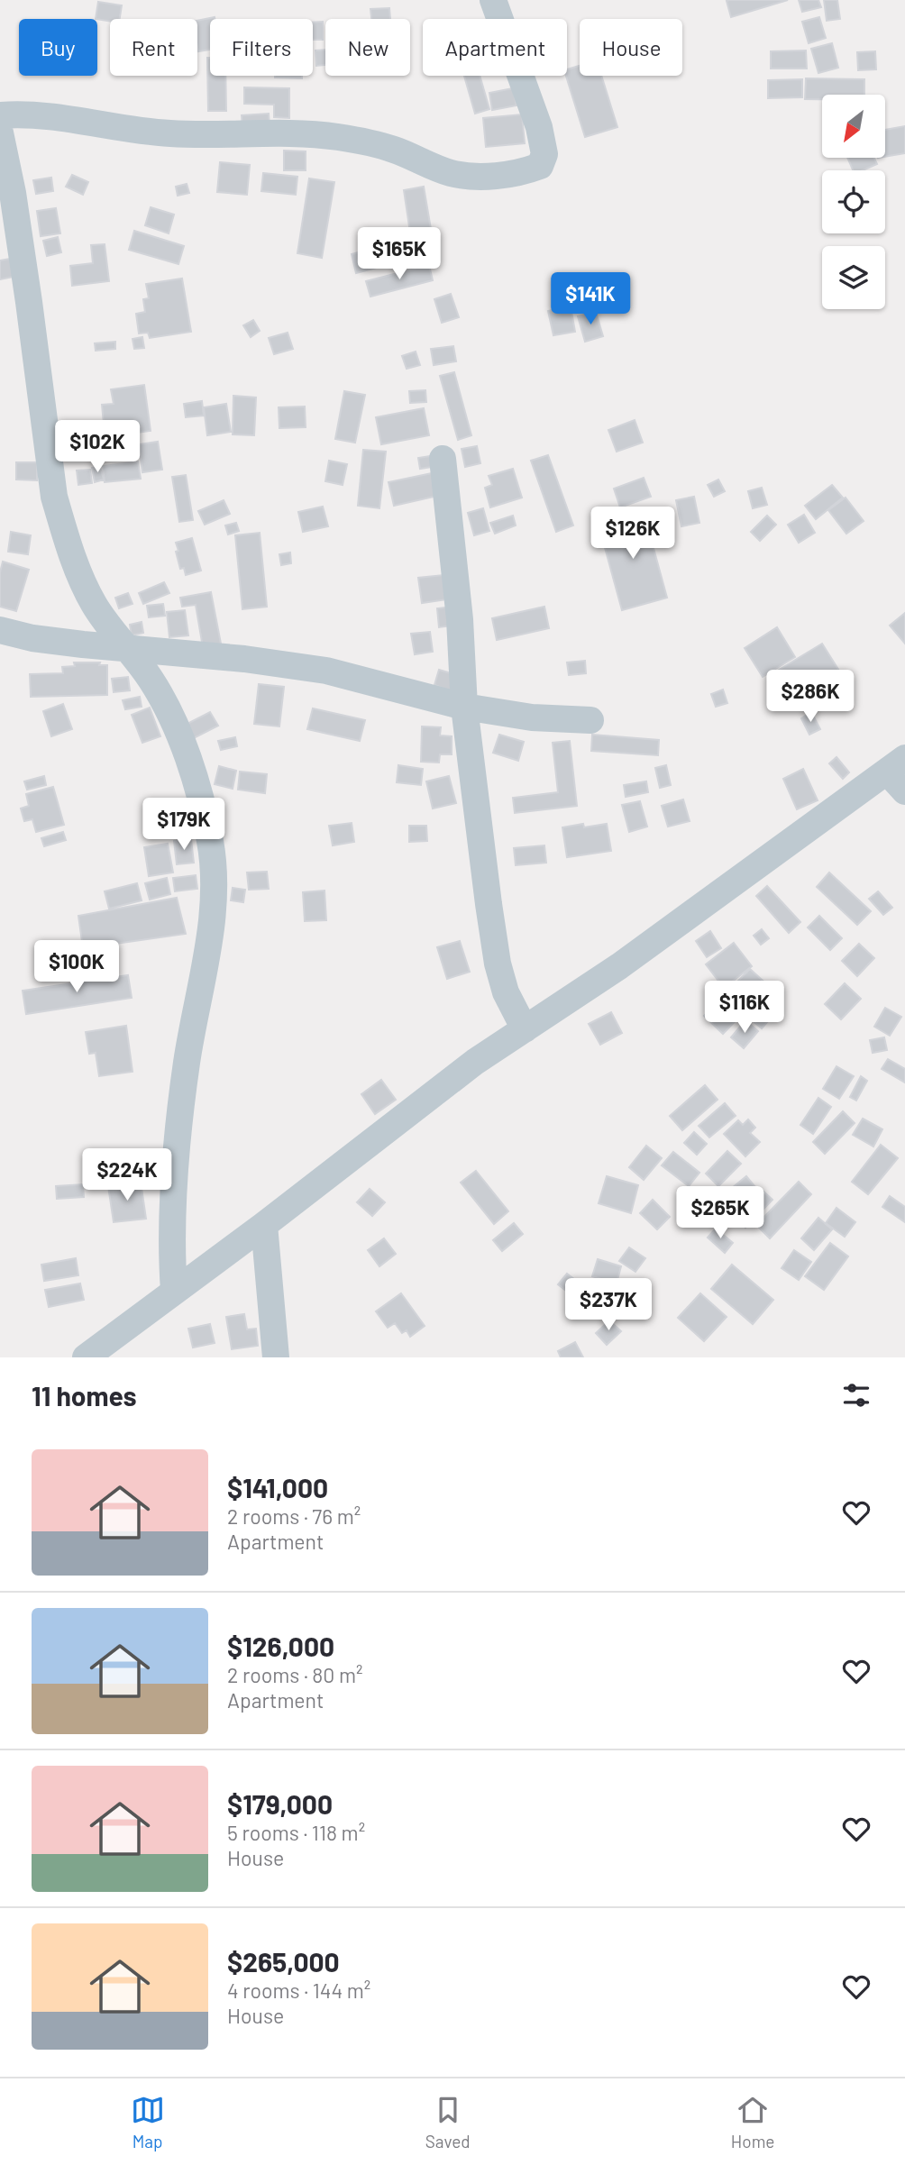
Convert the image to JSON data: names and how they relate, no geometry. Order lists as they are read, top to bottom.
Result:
{
  "north": "bottom left",
  "page": {
    "chip": [
      "Buy",
      "Rent",
      "Filters",
      "New",
      "Apartment",
      "House"
    ],
    "price": [
      "$165K",
      "$141K",
      "$102K",
      "$126K",
      "$286K",
      "$179K",
      "$100K",
      "$116K",
      "$224K",
      "$265K",
      "$237K"
    ],
    "heading": "11 homes",
    "list": [
      {
        "name": "$141,000",
        "note": "2 rooms · 76 m² · Apartment"
      },
      {
        "name": "$126,000",
        "note": "2 rooms · 80 m² · Apartment"
      },
      {
        "name": "$179,000",
        "note": "5 rooms · 118 m² · House"
      },
      {
        "name": "$265,000",
        "note": "4 rooms · 144 m² · House"
      }
    ],
    "tabs": ["Map", "Saved", "Home"]
  }
}
